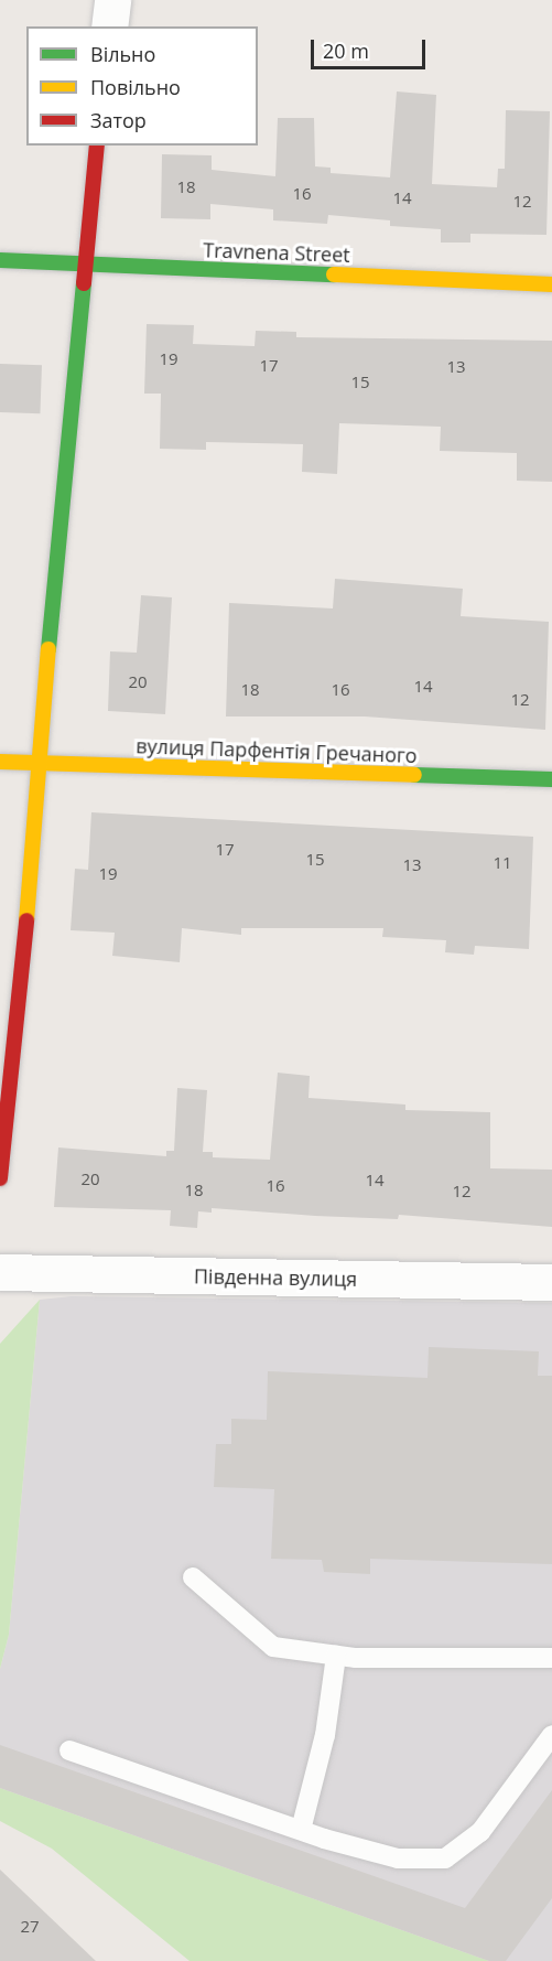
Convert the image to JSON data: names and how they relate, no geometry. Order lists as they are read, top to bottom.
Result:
{
  "streets": {
    "street": ["Travnena Street", "вулиця Парфентія Гречаного", "Південна вулиця"]
  },
  "house_numbers": [
    "18",
    "16",
    "14",
    "12",
    "19",
    "17",
    "13",
    "15",
    "20",
    "14",
    "18",
    "16",
    "12",
    "17",
    "15",
    "11",
    "13",
    "19",
    "20",
    "14",
    "16",
    "18",
    "12",
    "27"
  ],
  "legend": ["Вільно", "Повільно", "Затор"],
  "scale_bar": "20 m"
}
